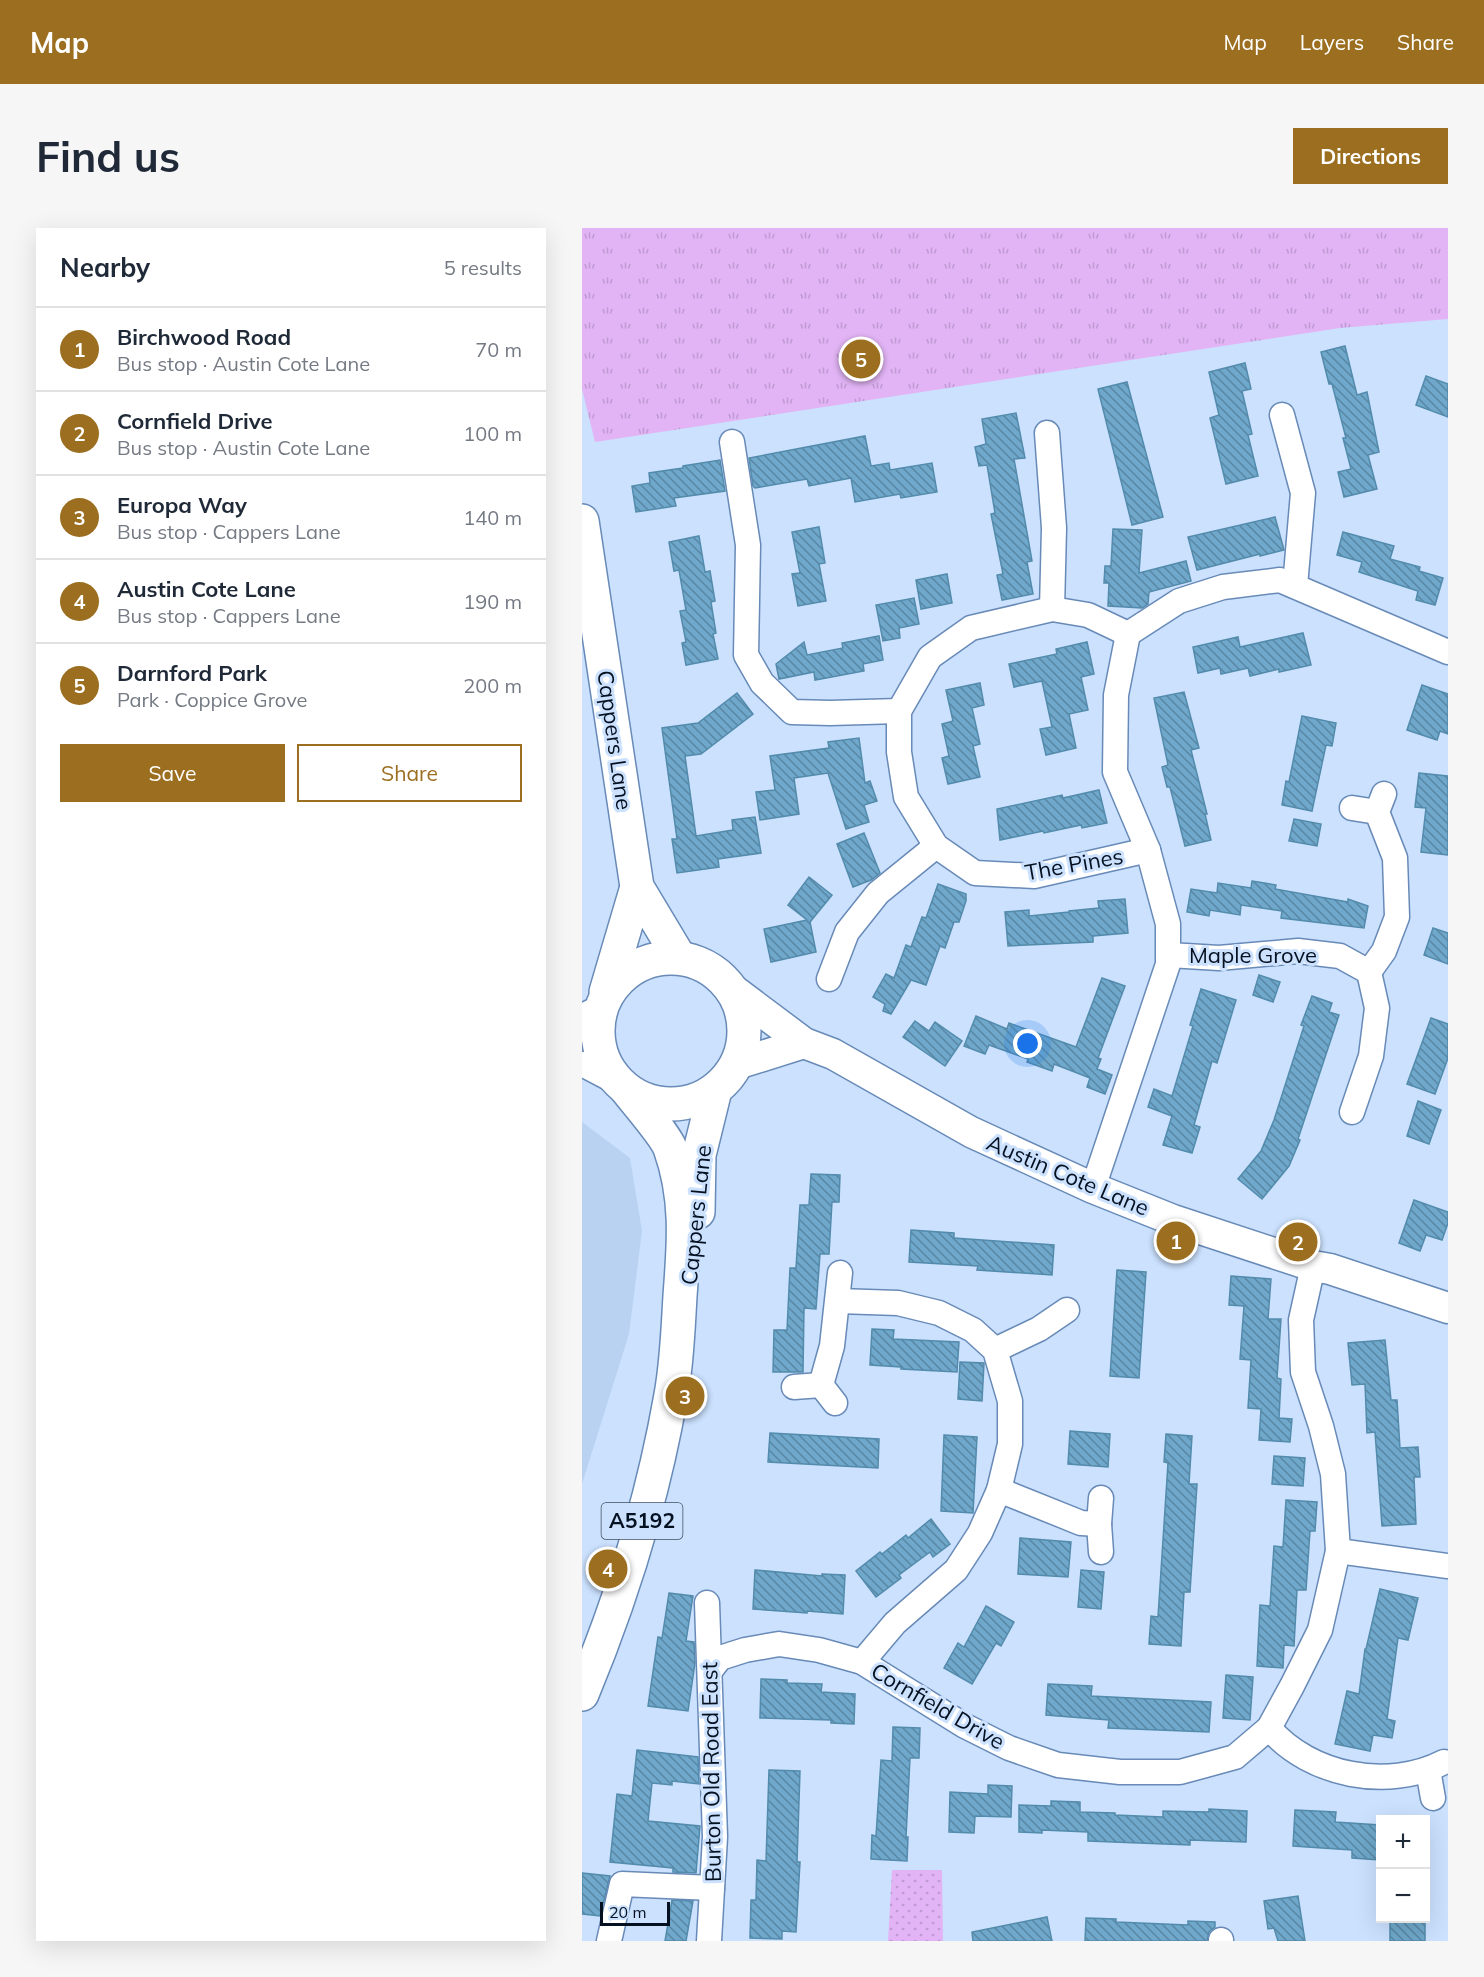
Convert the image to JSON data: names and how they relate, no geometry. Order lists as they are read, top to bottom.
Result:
{
  "streets": {
    "highway": ["Cappers Lane", "A5192"],
    "street": [
      "The Pines",
      "Maple Grove",
      "Austin Cote Lane",
      "Cornfield Drive",
      "Burton Old Road East"
    ]
  },
  "crossings": [
    ["Cappers Lane", "Austin Cote Lane"],
    ["Austin Cote Lane", "Cornfield Drive"],
    ["Cornfield Drive", "Burton Old Road East"]
  ],
  "scale_bar": "20 m",
  "page": {
    "header": "Map",
    "nav": ["Map", "Layers", "Share"],
    "buttons": [
      "Directions",
      ["Save", "Share"]
    ],
    "title": "Find us",
    "heading": ["Nearby", "5 results"],
    "list": [
      {
        "mark": "1",
        "name": "Birchwood Road",
        "note": "Bus stop · Austin Cote Lane",
        "value": "70 m"
      },
      {
        "mark": "2",
        "name": "Cornfield Drive",
        "note": "Bus stop · Austin Cote Lane",
        "value": "100 m"
      },
      {
        "mark": "3",
        "name": "Europa Way",
        "note": "Bus stop · Cappers Lane",
        "value": "140 m"
      },
      {
        "mark": "4",
        "name": "Austin Cote Lane",
        "note": "Bus stop · Cappers Lane",
        "value": "190 m"
      },
      {
        "mark": "5",
        "name": "Darnford Park",
        "note": "Park · Coppice Grove",
        "value": "200 m"
      }
    ],
    "pins": [
      "5",
      "1",
      "2",
      "3",
      "4"
    ],
    "map_buttons": ["+", "−"],
    "scale": "20 m"
  }
}
